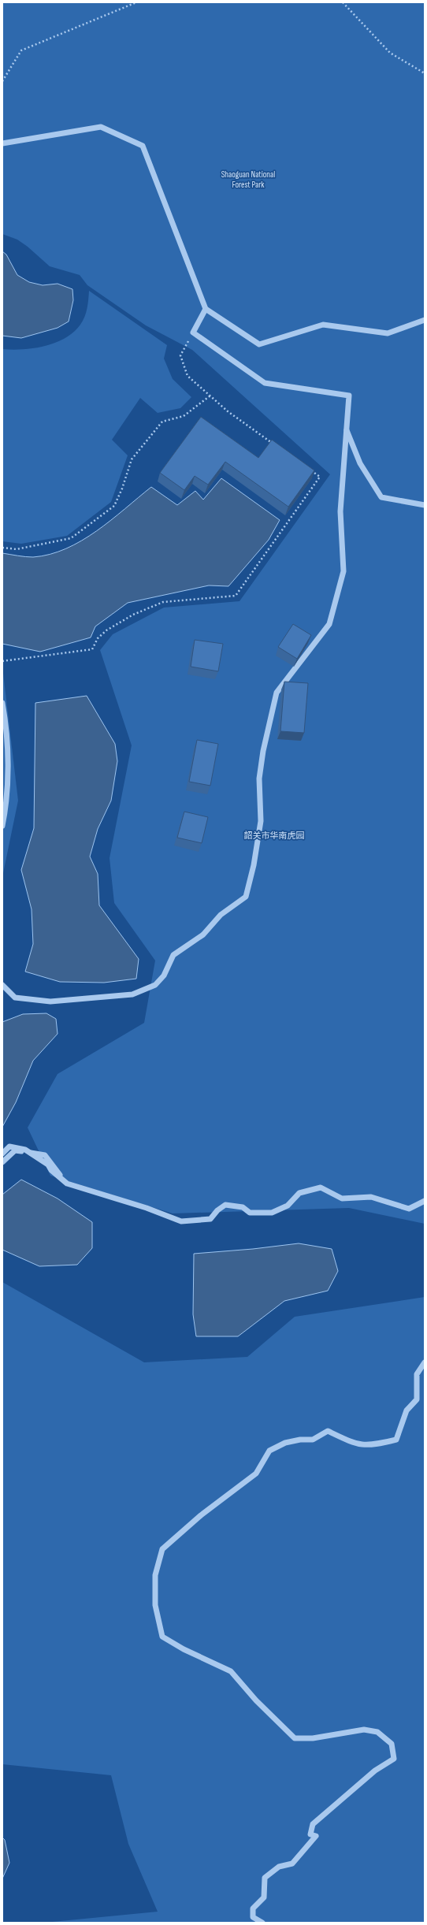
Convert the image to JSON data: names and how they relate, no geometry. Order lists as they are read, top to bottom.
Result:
{
  "parks": ["Shaoguan National Forest Park", "韶关市华南虎园"]
}
